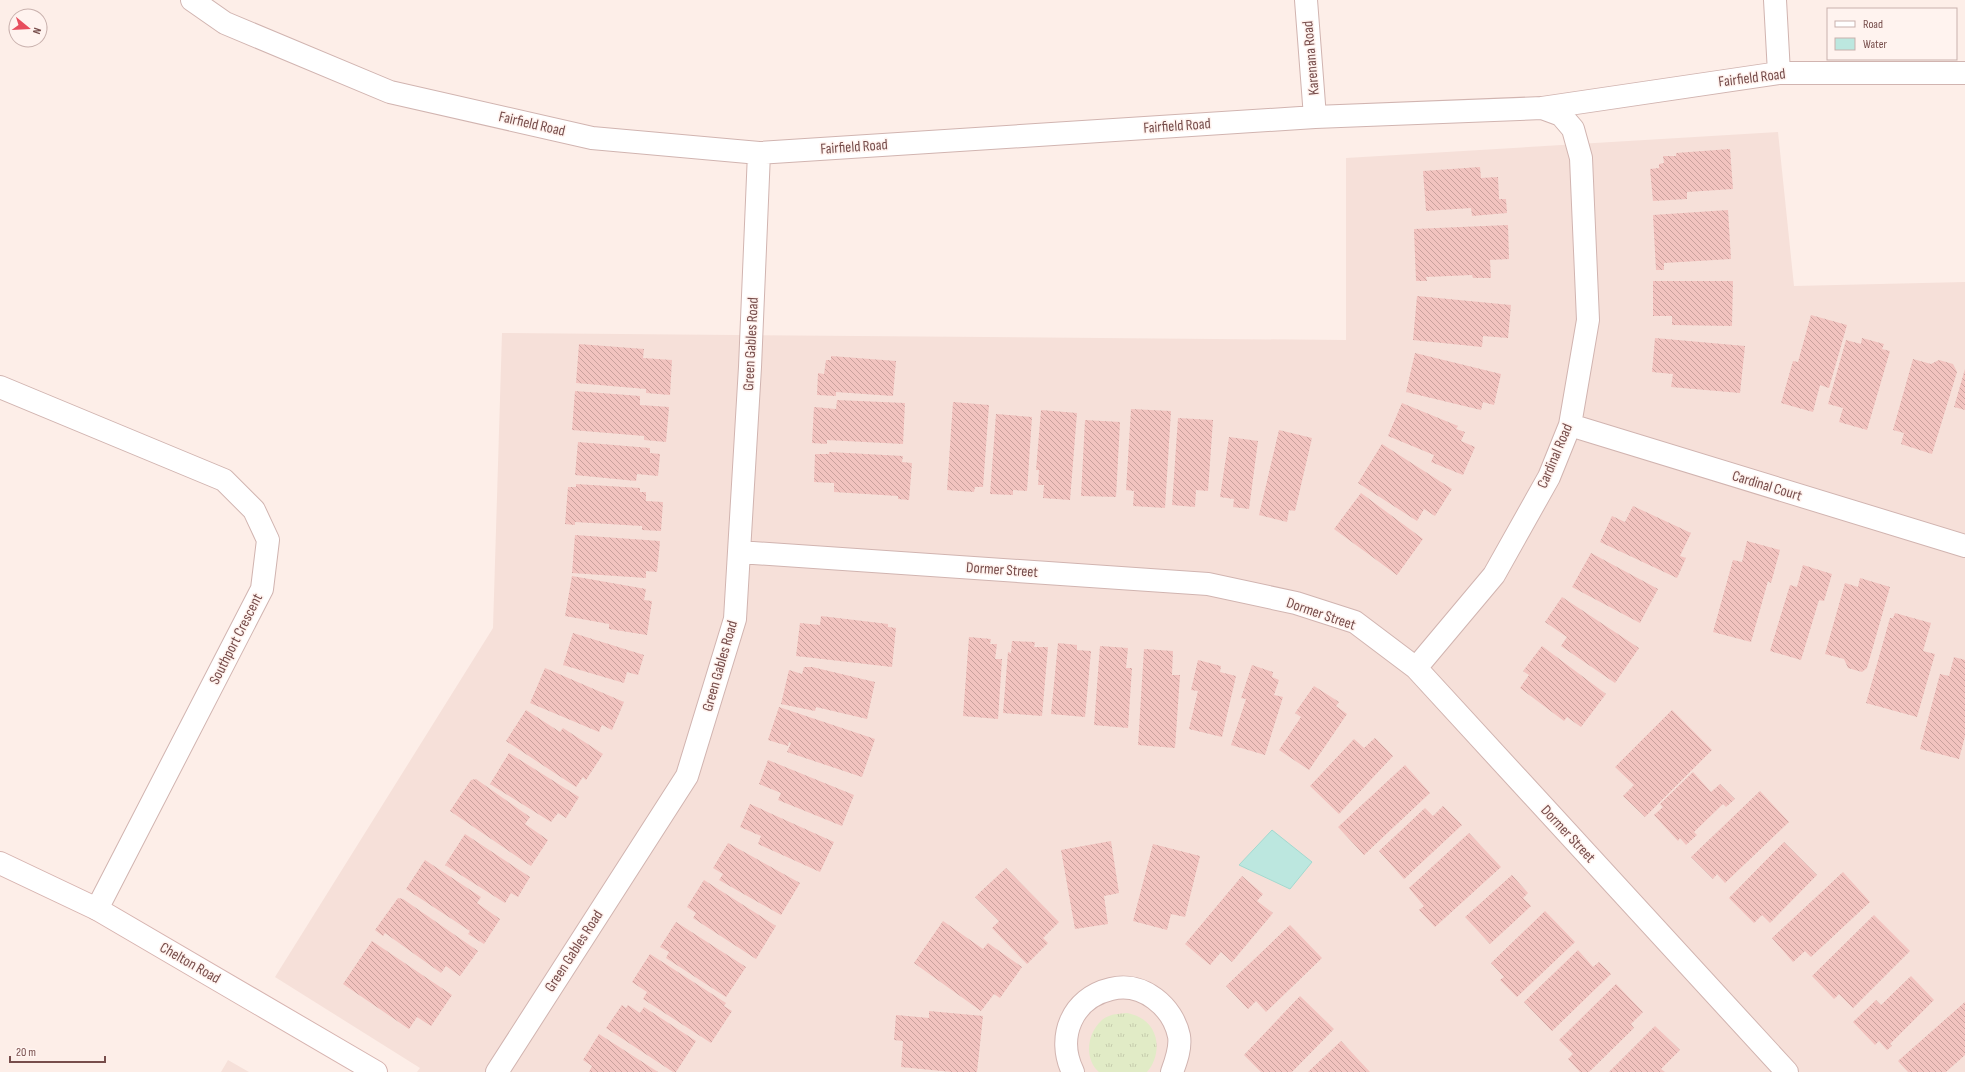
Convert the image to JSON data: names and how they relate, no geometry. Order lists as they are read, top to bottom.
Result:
{
  "streets": {
    "street": [
      "Karenana Road",
      "Fairfield Road",
      "Green Gables Road",
      "Cardinal Road",
      "Cardinal Court",
      "Dormer Street",
      "Southport Crescent",
      "Chelton Road"
    ]
  },
  "crossings": [
    ["Karenana Road", "Fairfield Road"],
    ["Fairfield Road", "Green Gables Road"],
    ["Fairfield Road", "Cardinal Road"],
    ["Green Gables Road", "Dormer Street"],
    ["Cardinal Road", "Cardinal Court"],
    ["Cardinal Road", "Dormer Street"],
    ["Southport Crescent", "Chelton Road"]
  ],
  "legend": ["Road", "Water"],
  "scale_bar": "20 m",
  "north": "right"
}
